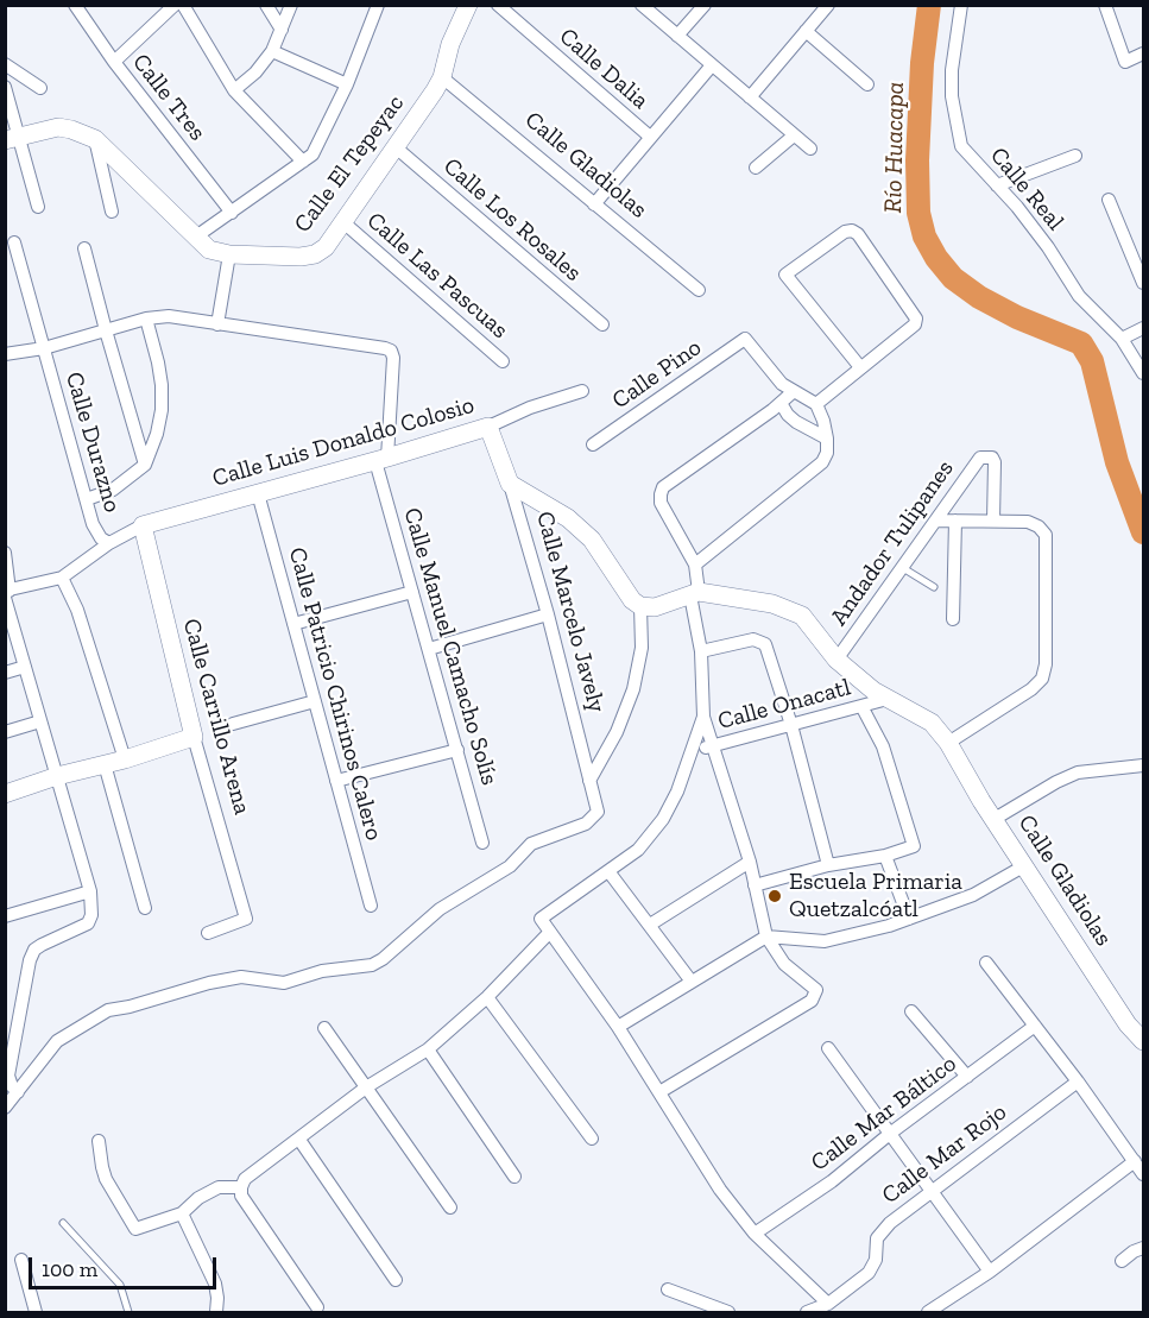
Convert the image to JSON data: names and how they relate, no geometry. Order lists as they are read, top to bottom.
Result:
{
  "streets": {
    "street": [
      "Calle Dalia",
      "Calle Tres",
      "Calle El Tepeyac",
      "Calle Gladiolas",
      "Calle Real",
      "Calle Los Rosales",
      "Calle Las Pascuas",
      "Calle Pino",
      "Calle Durazno",
      "Calle Luis Donaldo Colosio",
      "Andador Tulipanes",
      "Calle Marcelo Javely",
      "Calle Manuel Camacho Solís",
      "Calle Patricio Chirinos Calero",
      "Calle Onacatl",
      "Calle Carrillo Arena",
      "Calle Mar Báltico",
      "Calle Mar Rojo"
    ]
  },
  "crossings": [
    ["Calle El Tepeyac", "Calle Gladiolas"],
    ["Calle El Tepeyac", "Calle Los Rosales"],
    ["Calle El Tepeyac", "Calle Las Pascuas"],
    ["Calle Gladiolas", "Andador Tulipanes"],
    ["Calle Gladiolas", "Calle Onacatl"],
    ["Calle Luis Donaldo Colosio", "Calle Marcelo Javely"],
    ["Calle Luis Donaldo Colosio", "Calle Manuel Camacho Solís"],
    ["Calle Luis Donaldo Colosio", "Calle Patricio Chirinos Calero"],
    ["Calle Luis Donaldo Colosio", "Calle Carrillo Arena"]
  ],
  "water": ["Río Huacapa"],
  "places": ["Escuela Primaria Quetzalcóatl"],
  "scale_bar": "100 m"
}
